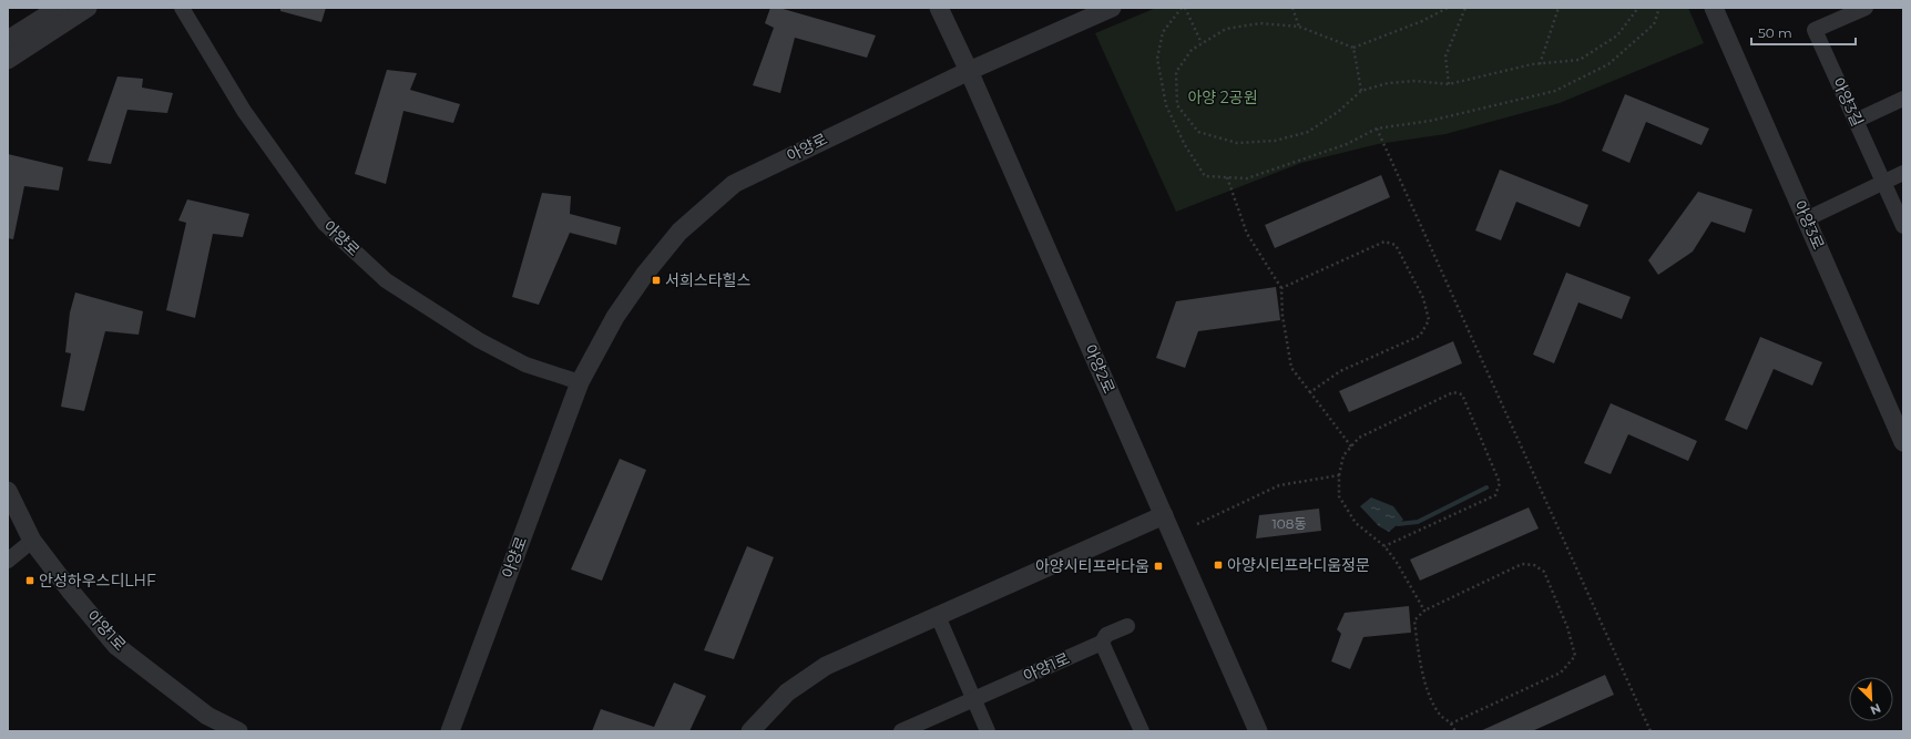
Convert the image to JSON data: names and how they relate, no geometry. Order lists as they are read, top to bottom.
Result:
{
  "streets": {
    "street": [
      "아양3길",
      "아양로",
      "아양3로",
      "아양2로",
      "아양1로"
    ]
  },
  "crossings": [
    ["아양로", "아양2로"]
  ],
  "parks": ["아양 2공원"],
  "places": {
    "transit": [
      "서희스타힐스",
      "아양시티프라디움정문",
      "아양시티프라다움",
      "안성하우스디LHF"
    ]
  },
  "house_numbers": ["108동"],
  "scale_bar": "50 m",
  "north": "bottom right"
}
